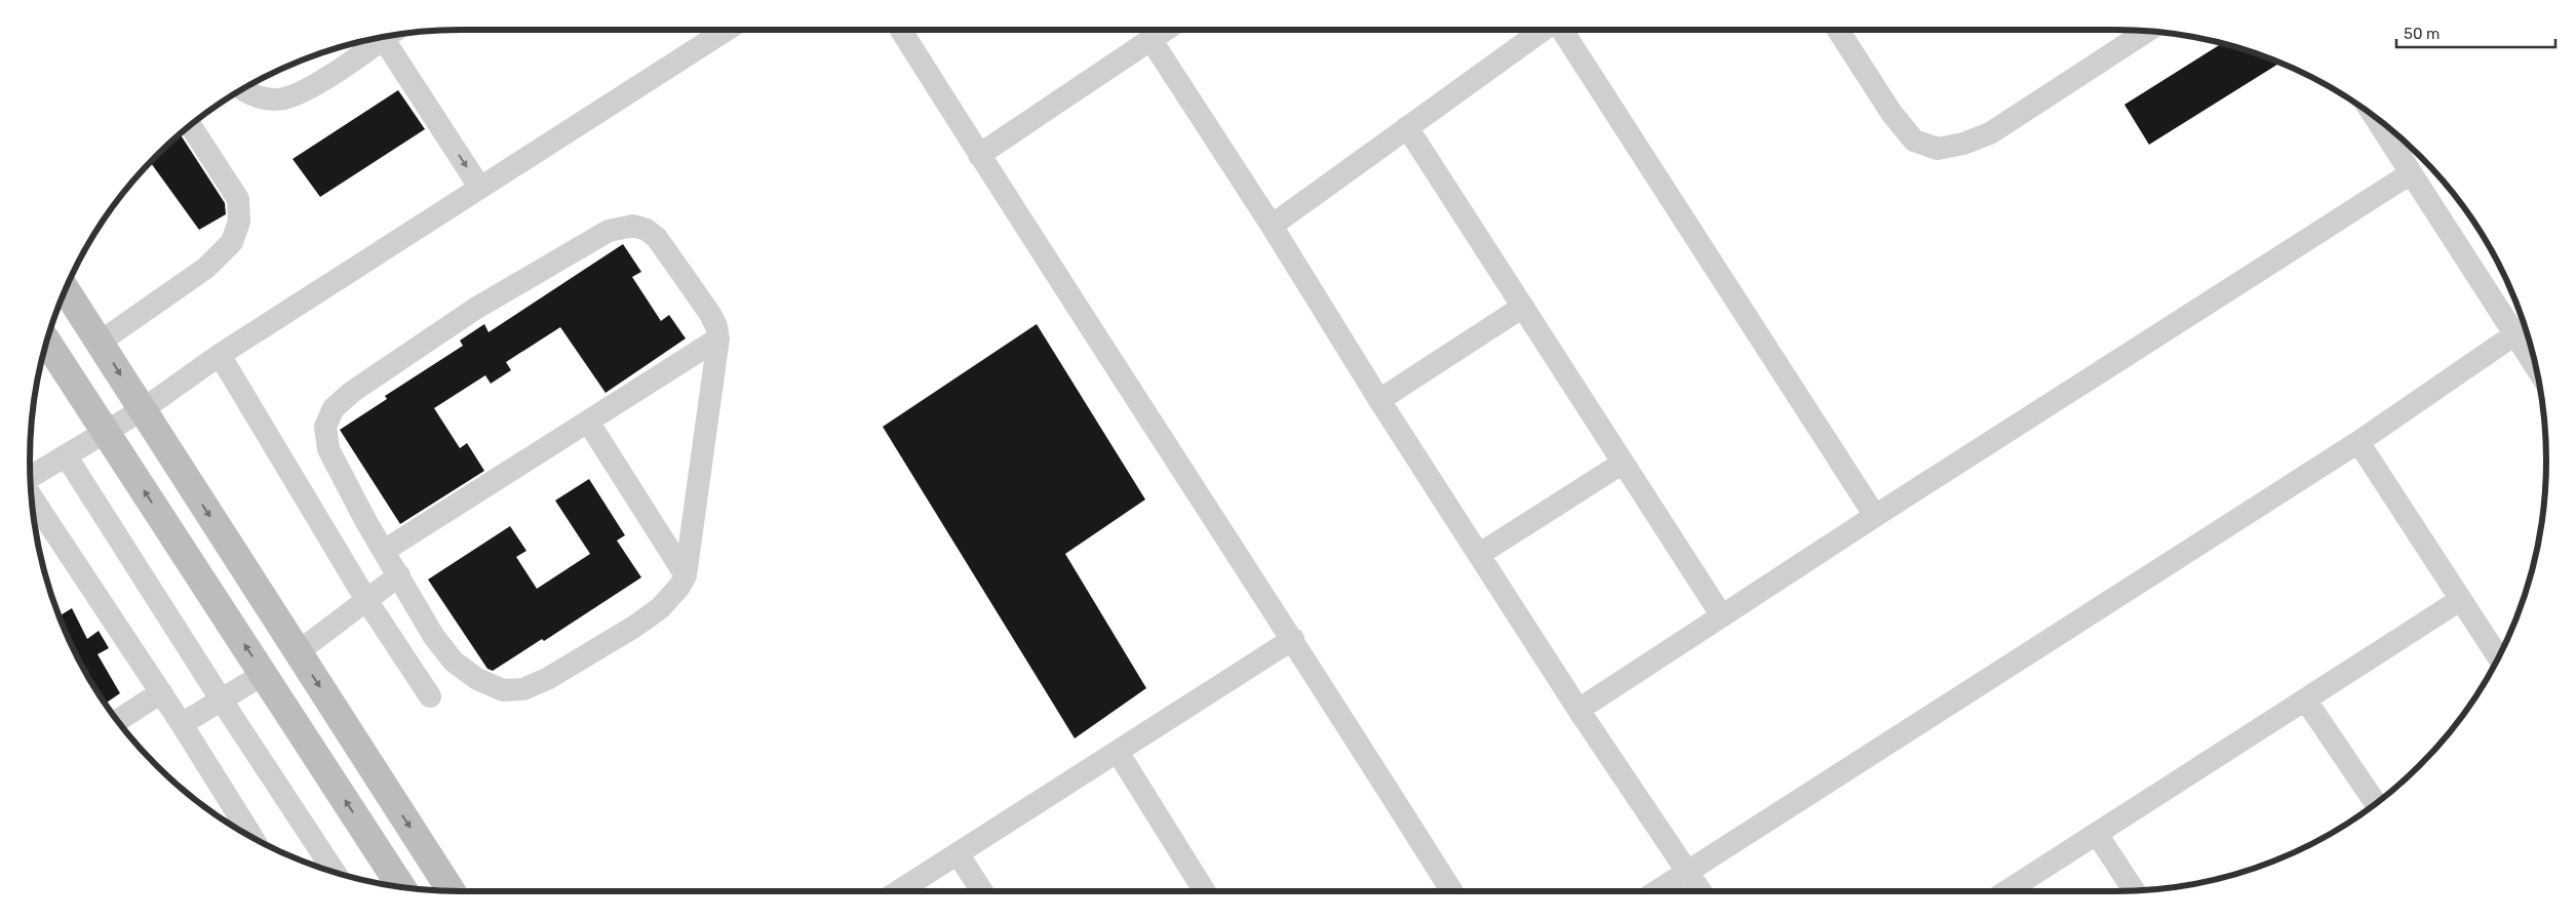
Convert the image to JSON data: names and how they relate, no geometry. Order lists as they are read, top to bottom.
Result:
{
  "scale_bar": "50 m"
}
